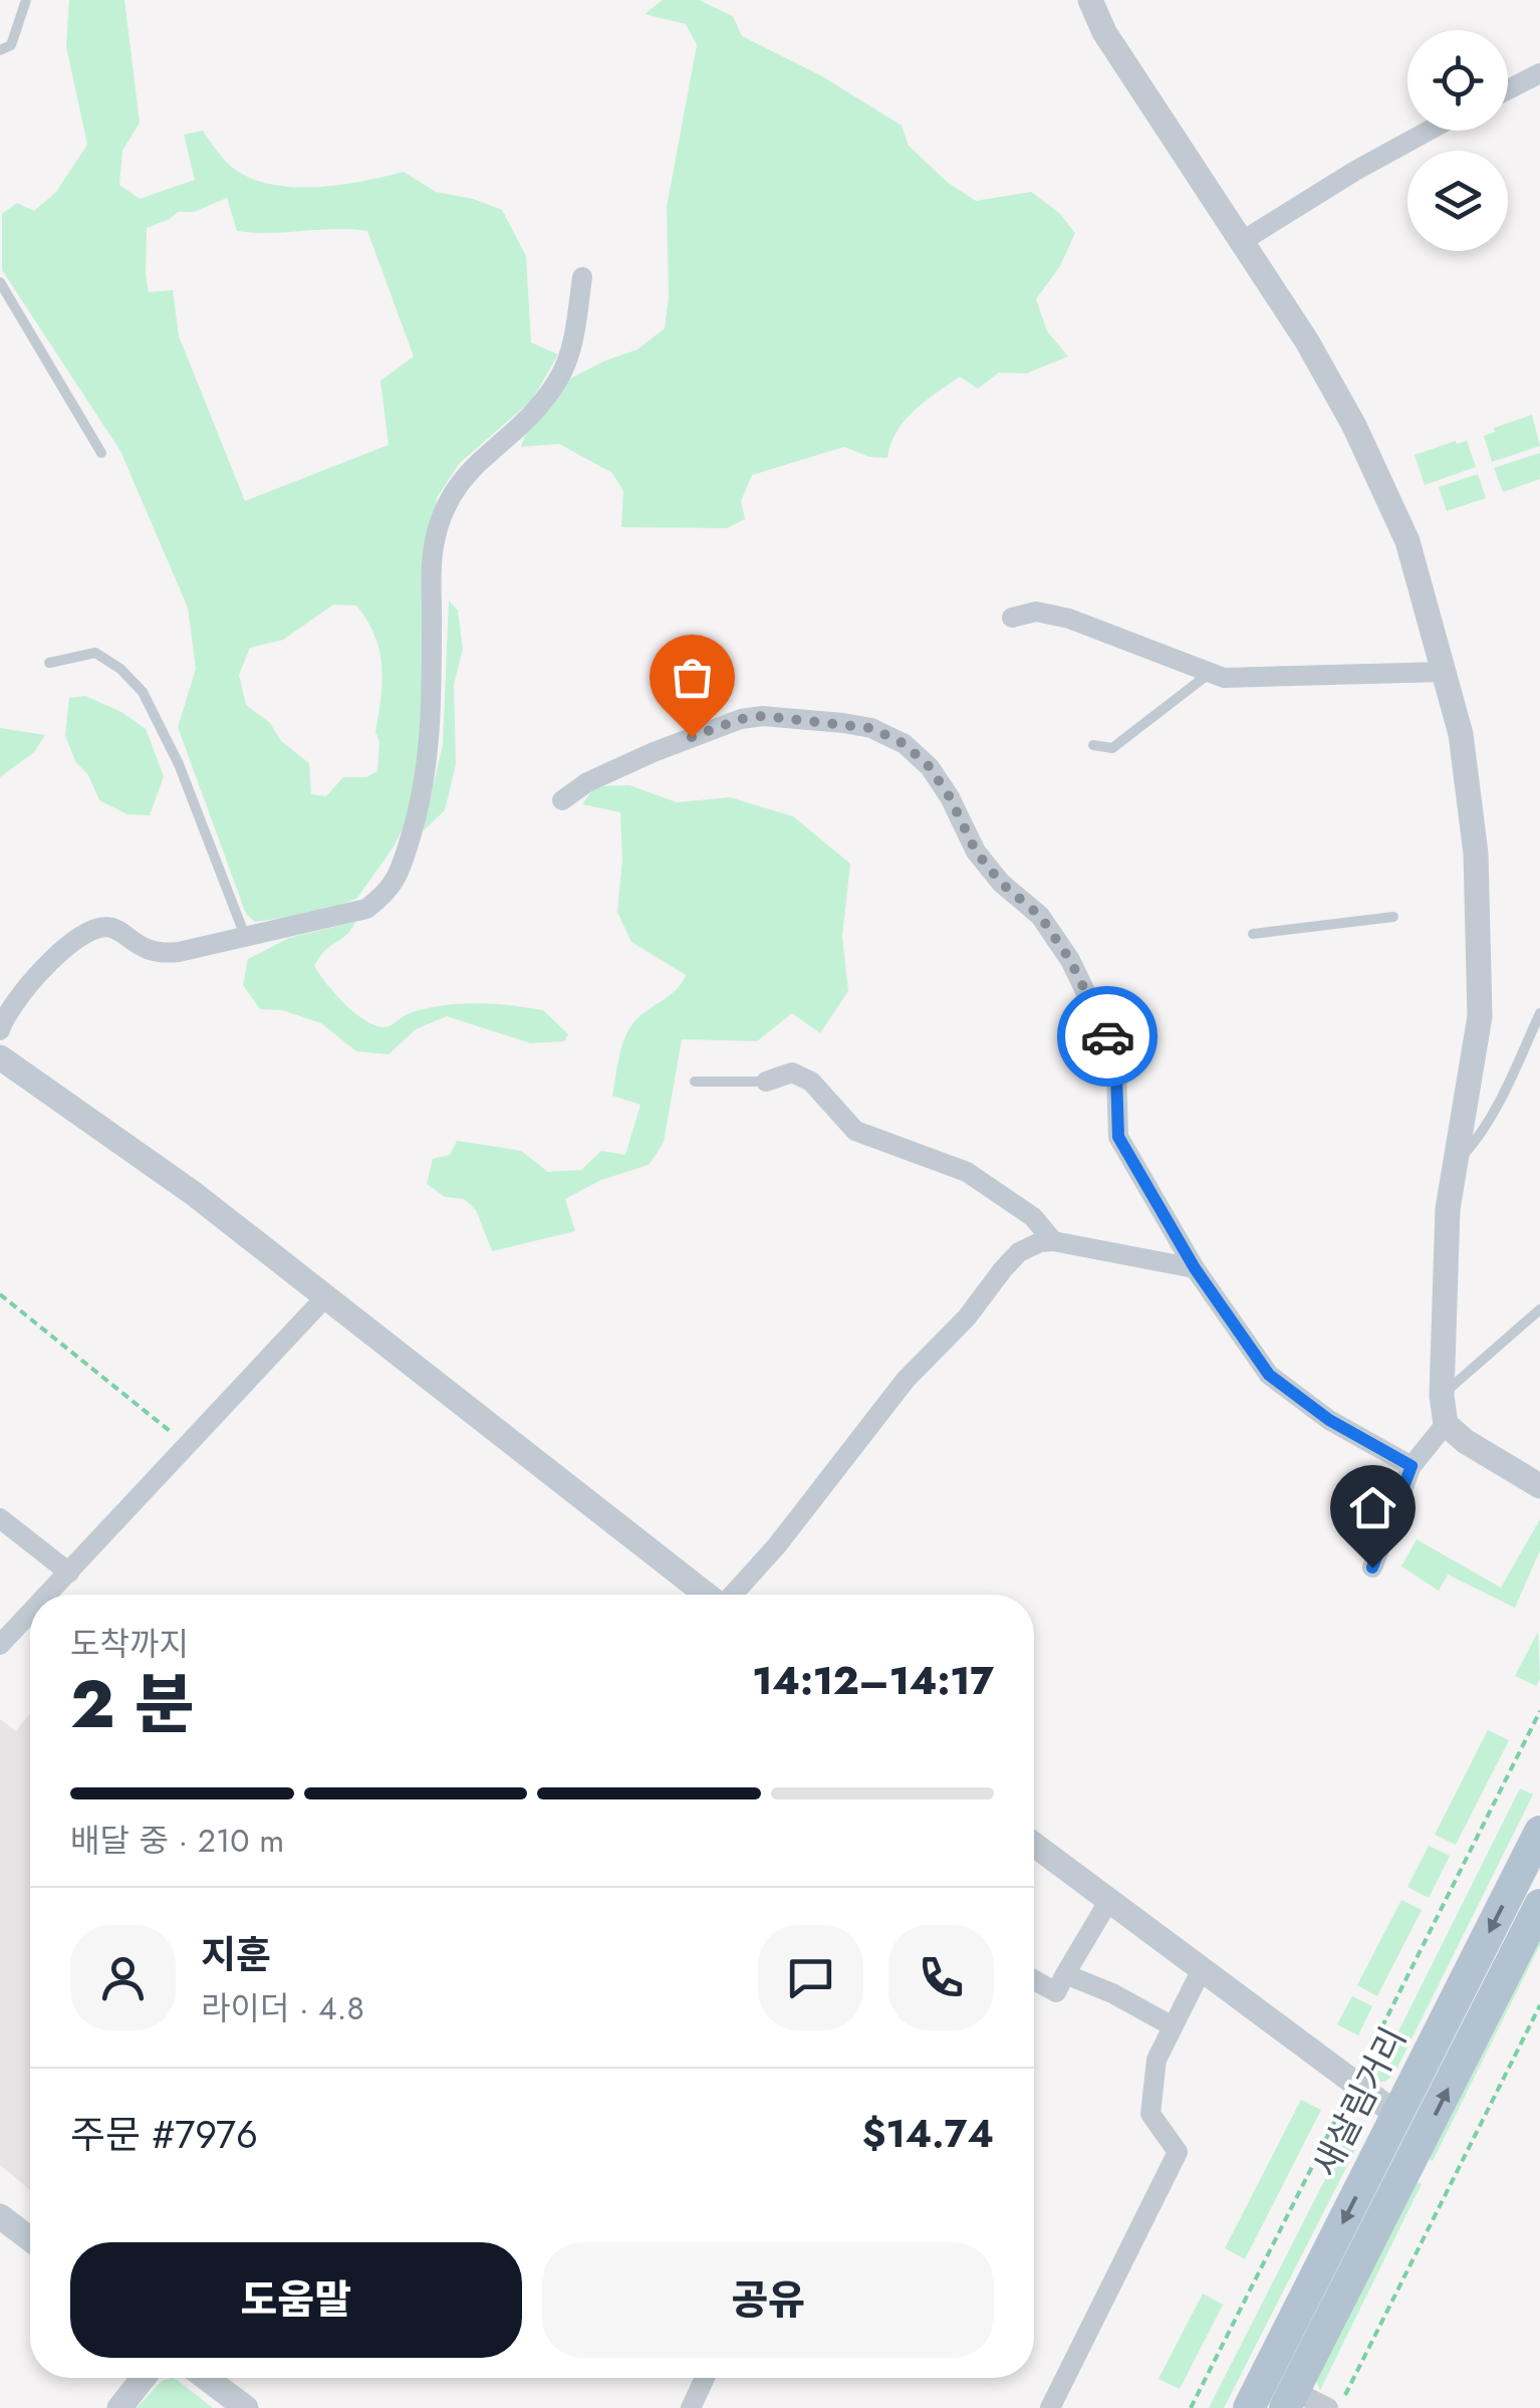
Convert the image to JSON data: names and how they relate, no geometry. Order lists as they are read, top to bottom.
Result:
{
  "streets": {
    "main road": ["새살림거리"]
  },
  "page": {
    "heading": ["2 분", "도착까지", "14:12–14:17"],
    "panel": [
      "지훈",
      "라이더 · 4.8",
      "주문 #7976",
      "$14.74"
    ],
    "bar": "배달 중 · 210 m",
    "buttons": ["도움말", "공유"]
  }
}
